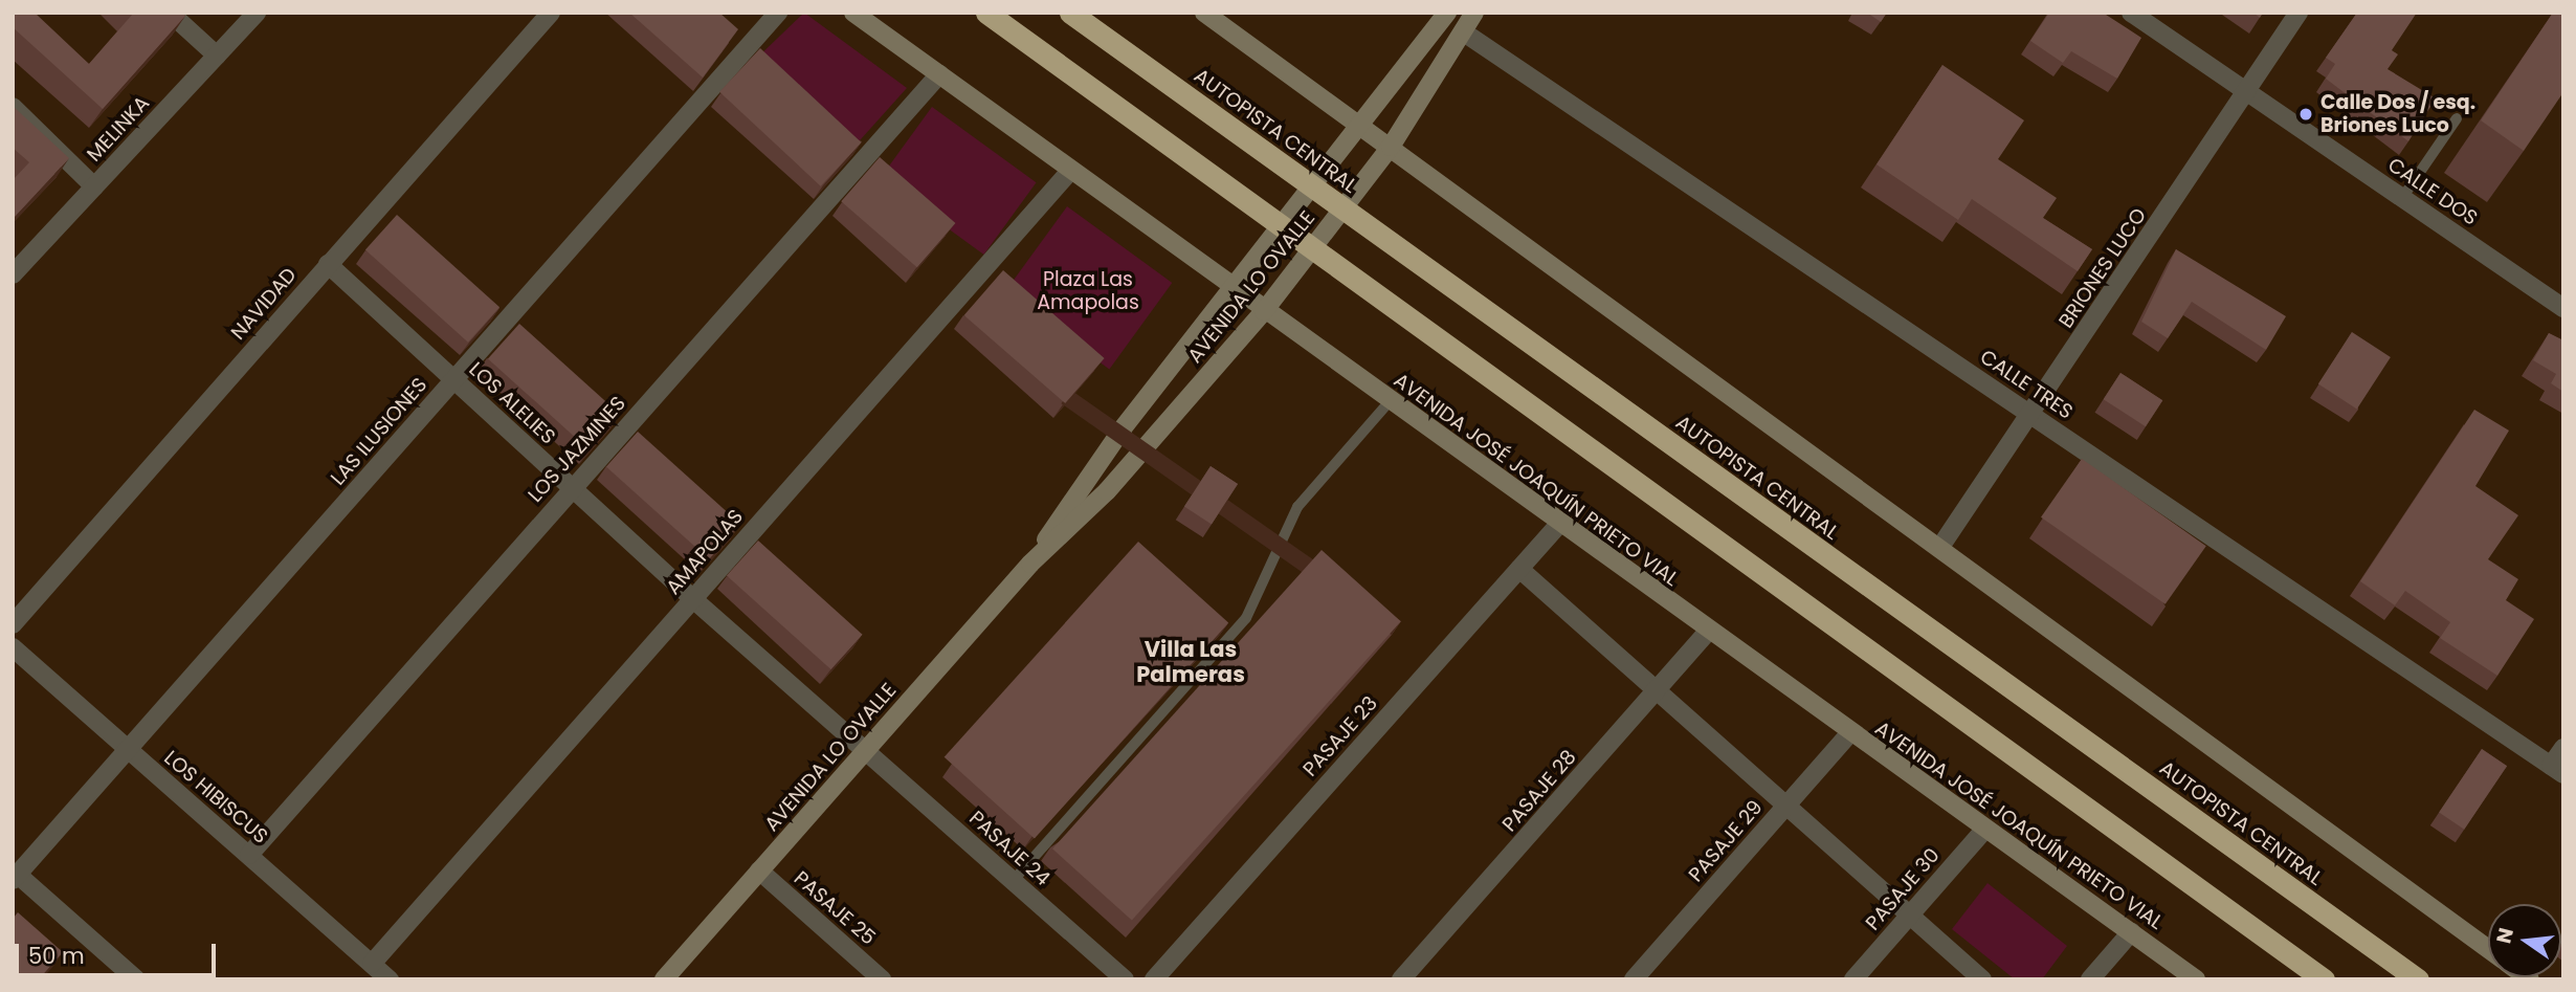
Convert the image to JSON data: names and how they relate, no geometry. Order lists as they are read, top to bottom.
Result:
{
  "streets": {
    "highway": ["AUTOPISTA CENTRAL"],
    "main road": ["AVENIDA LO OVALLE", "AVENIDA JOSÉ JOAQUÍN PRIETO VIAL"],
    "street": [
      "MELINKA",
      "CALLE DOS",
      "BRIONES LUCO",
      "NAVIDAD",
      "CALLE TRES",
      "LOS ALELIES",
      "LAS ILUSIONES",
      "LOS JAZMINES",
      "AMAPOLAS",
      "PASAJE 23",
      "PASAJE 28",
      "LOS HIBISCUS",
      "PASAJE 29",
      "PASAJE 24",
      "PASAJE 30",
      "PASAJE 25"
    ]
  },
  "crossings": [
    ["CALLE DOS", "BRIONES LUCO"],
    ["BRIONES LUCO", "CALLE TRES"],
    ["AVENIDA LO OVALLE", "CALLE TRES"],
    ["AVENIDA LO OVALLE", "LOS ALELIES"],
    ["AVENIDA LO OVALLE", "AVENIDA JOSÉ JOAQUÍN PRIETO VIAL"],
    ["AVENIDA LO OVALLE", "PASAJE 24"],
    ["AVENIDA LO OVALLE", "PASAJE 25"],
    ["NAVIDAD", "LOS ALELIES"],
    ["LOS ALELIES", "LAS ILUSIONES"],
    ["LOS ALELIES", "LOS JAZMINES"],
    ["LOS ALELIES", "AMAPOLAS"],
    ["LOS ALELIES", "PASAJE 24"],
    ["LAS ILUSIONES", "LOS HIBISCUS"],
    ["LOS JAZMINES", "AVENIDA JOSÉ JOAQUÍN PRIETO VIAL"],
    ["LOS JAZMINES", "LOS HIBISCUS"],
    ["AVENIDA JOSÉ JOAQUÍN PRIETO VIAL", "AMAPOLAS"],
    ["AVENIDA JOSÉ JOAQUÍN PRIETO VIAL", "PASAJE 23"],
    ["AVENIDA JOSÉ JOAQUÍN PRIETO VIAL", "PASAJE 28"],
    ["AVENIDA JOSÉ JOAQUÍN PRIETO VIAL", "PASAJE 29"],
    ["AVENIDA JOSÉ JOAQUÍN PRIETO VIAL", "PASAJE 30"],
    ["AMAPOLAS", "LOS HIBISCUS"]
  ],
  "districts": ["Villa Las Palmeras"],
  "parks": ["Plaza Las Amapolas"],
  "places": ["Calle Dos / esq. Briones Luco"],
  "scale_bar": "50 m",
  "north": "left"
}
